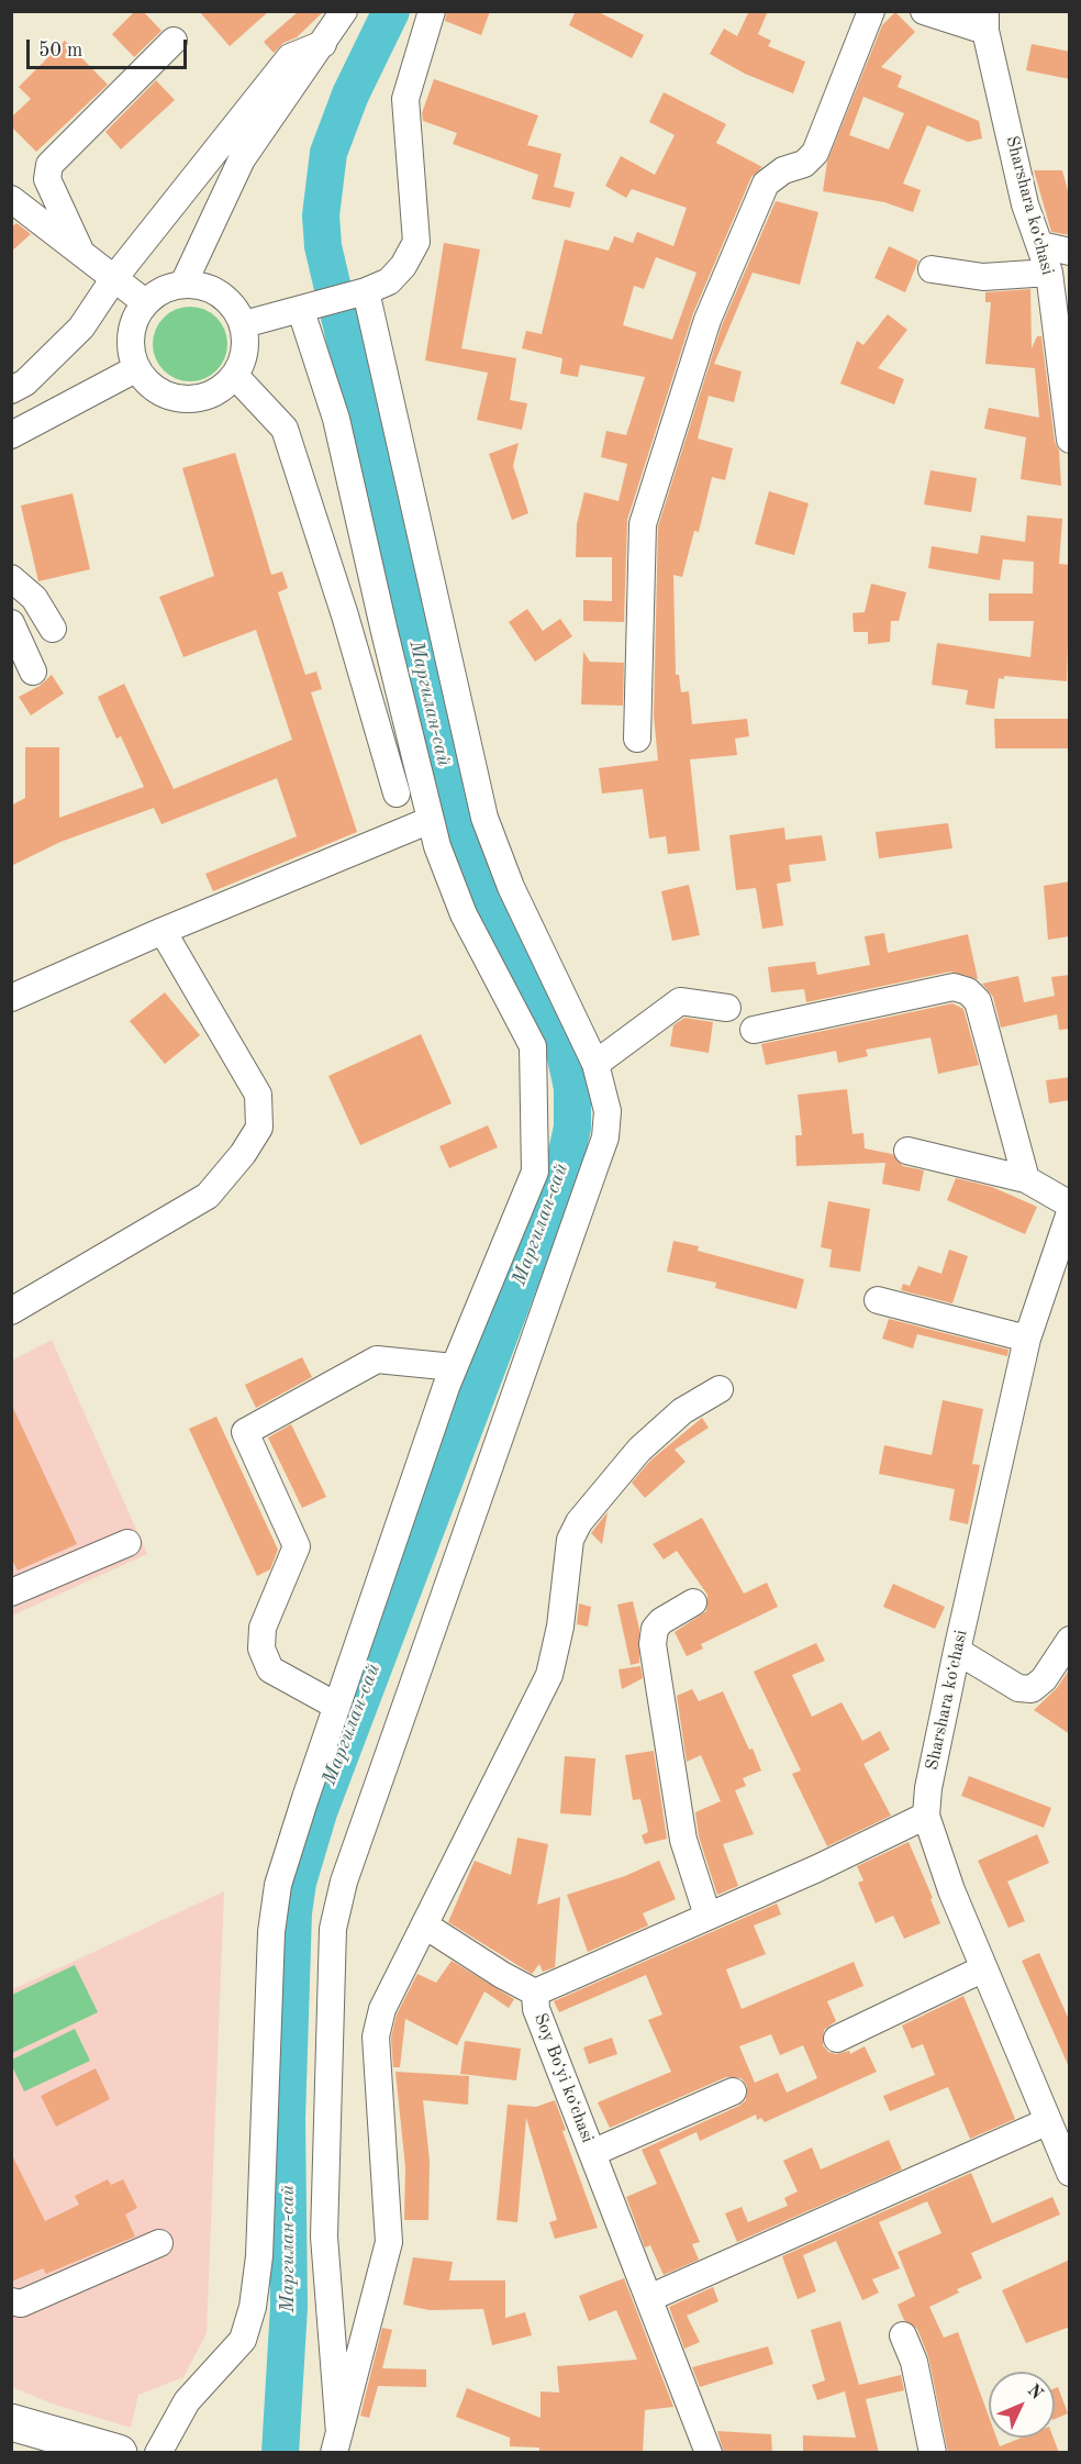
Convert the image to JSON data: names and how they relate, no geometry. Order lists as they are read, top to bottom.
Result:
{
  "streets": {
    "street": ["Sharshara koʻchasi", "Soy Boʻyi koʻchasi"]
  },
  "crossings": [
    ["Sharshara koʻchasi", "Soy Boʻyi koʻchasi"]
  ],
  "water": ["Маргилан-сай"],
  "scale_bar": "50 m",
  "north": "top right"
}
